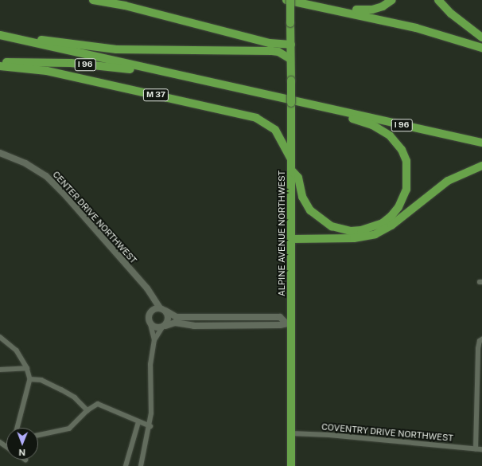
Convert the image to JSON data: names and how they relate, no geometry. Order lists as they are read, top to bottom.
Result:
{
  "streets": {
    "highway": ["I 96", "M 37", "ALPINE AVENUE NORTHWEST"],
    "street": ["CENTER DRIVE NORTHWEST", "COVENTRY DRIVE NORTHWEST"]
  },
  "crossings": [
    ["M 37", "ALPINE AVENUE NORTHWEST"],
    ["ALPINE AVENUE NORTHWEST", "COVENTRY DRIVE NORTHWEST"]
  ],
  "north": "bottom"
}
